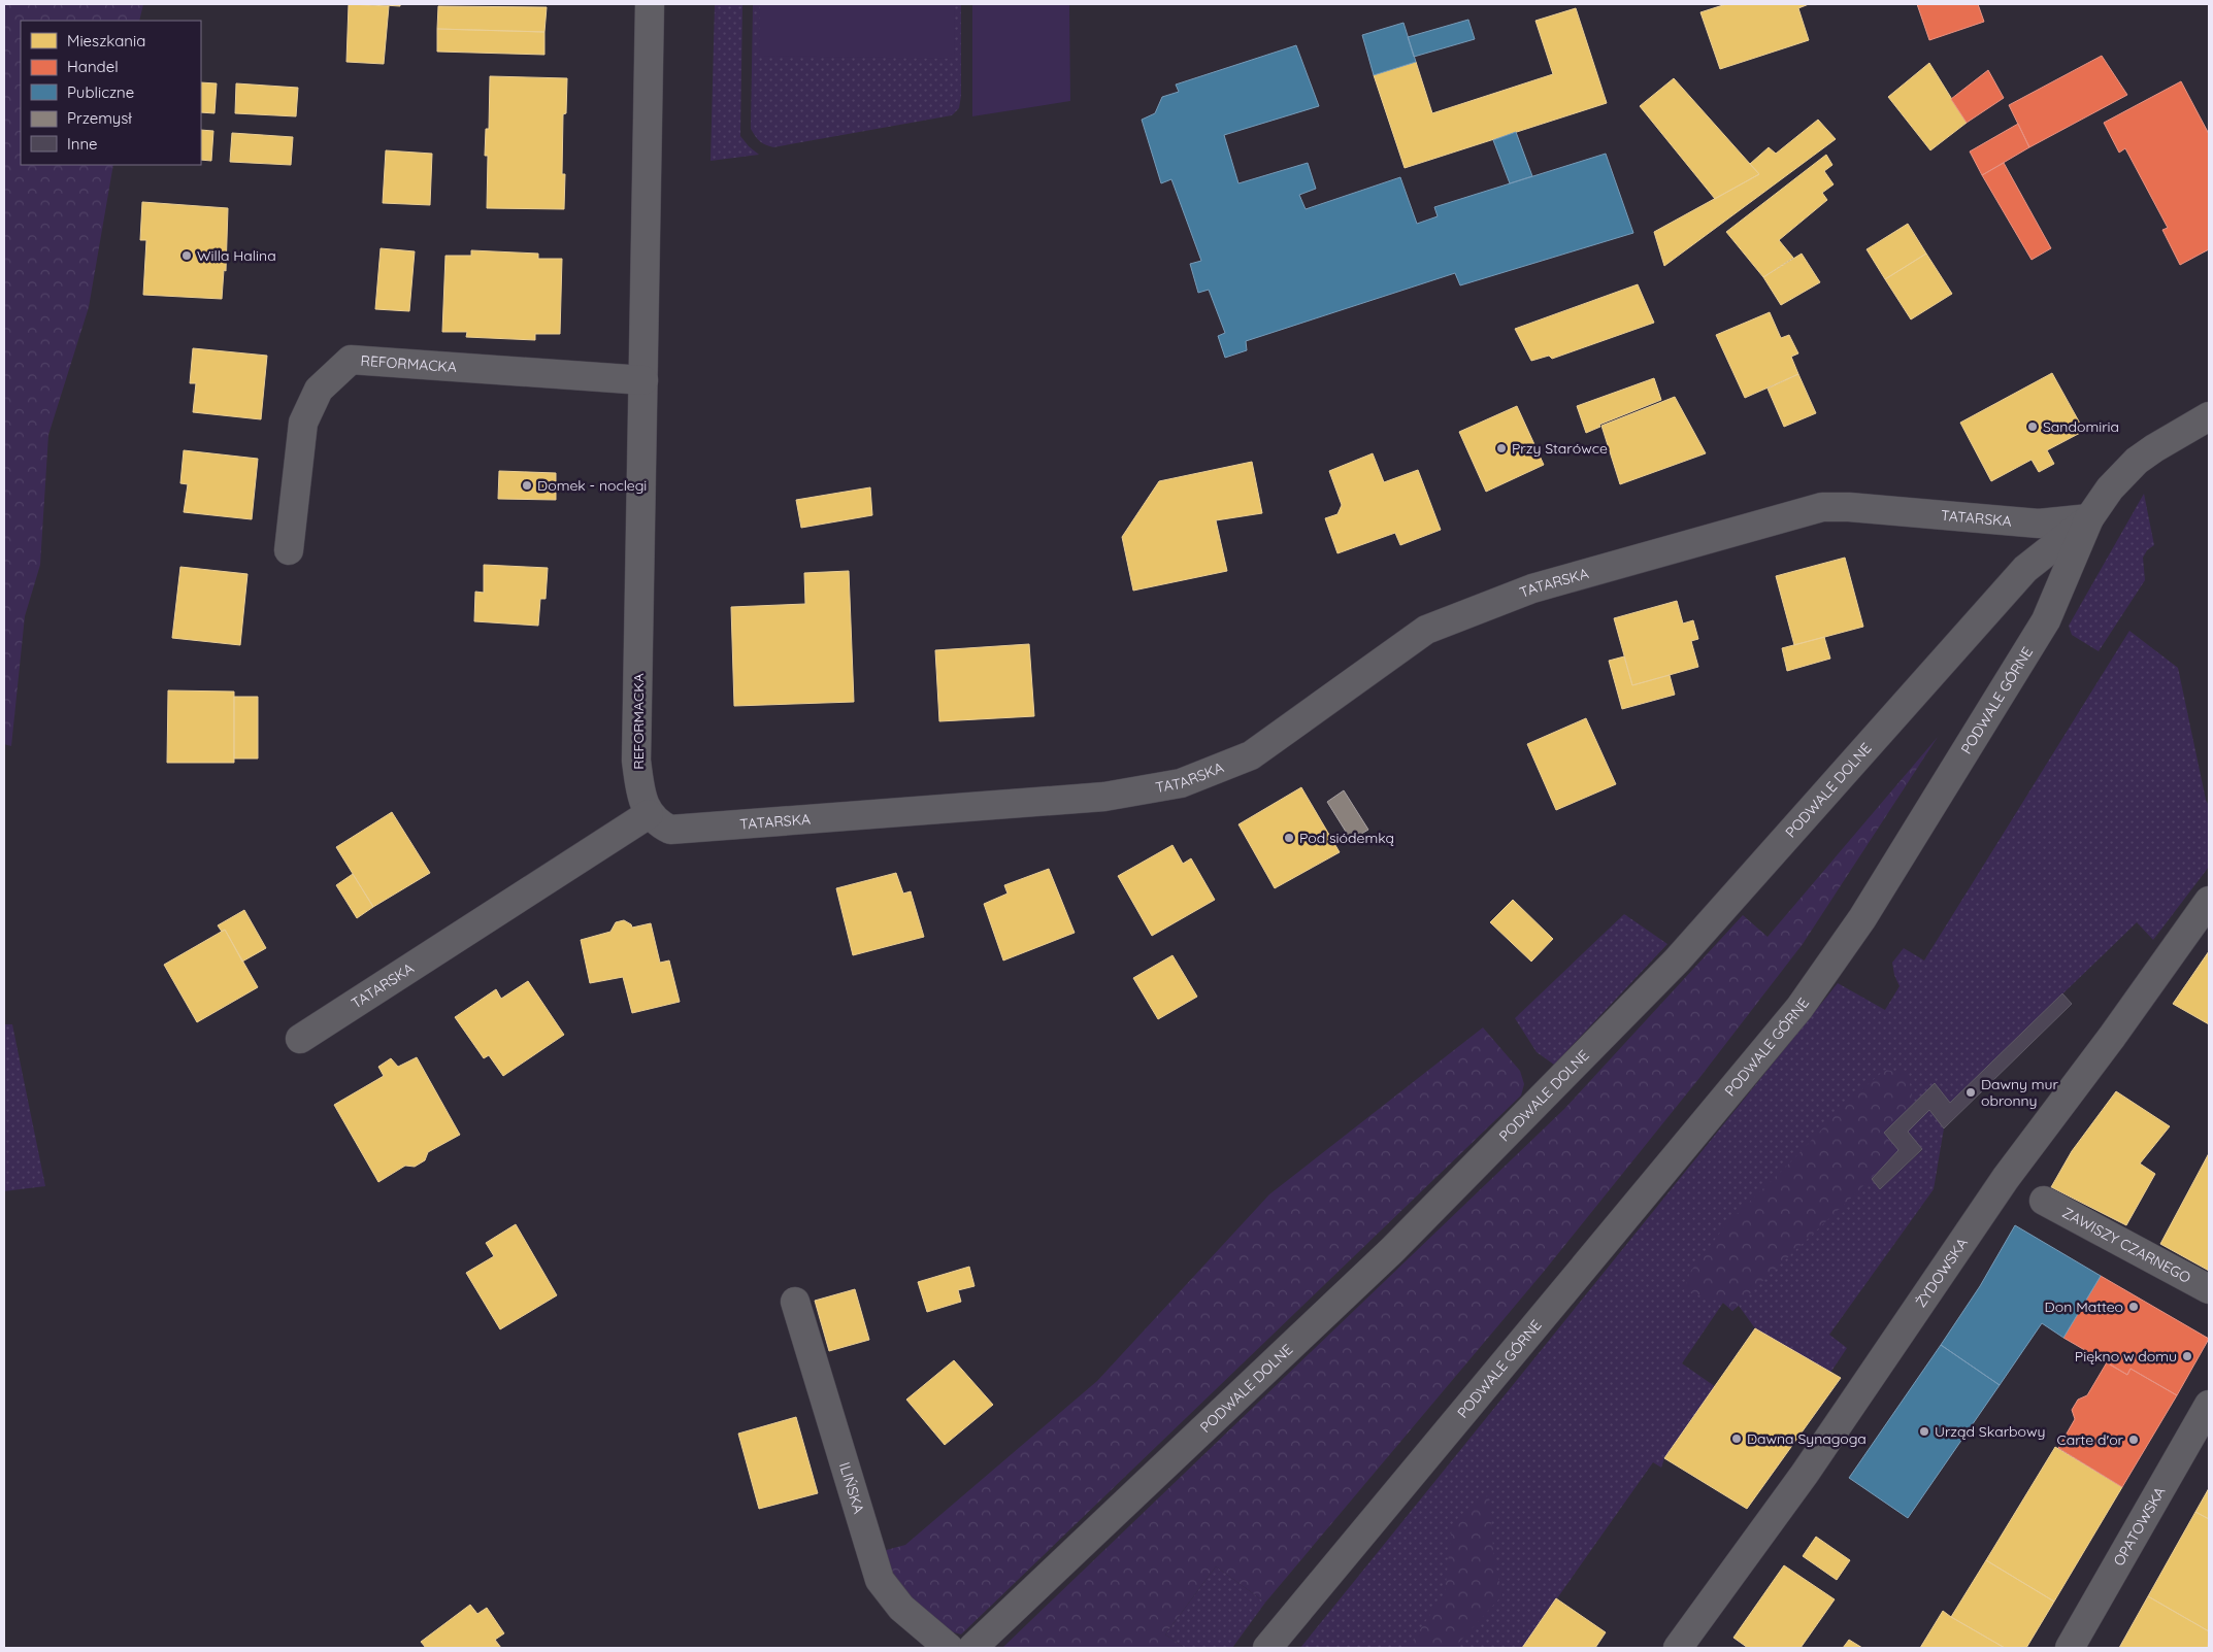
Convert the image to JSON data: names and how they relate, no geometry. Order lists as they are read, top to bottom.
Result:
{
  "streets": {
    "street": [
      "REFORMACKA",
      "TATARSKA",
      "PODWALE GÓRNE",
      "PODWALE DOLNE",
      "ZAWISZY CZARNEGO",
      "ŻYDOWSKA",
      "ILIŃSKA",
      "OPATOWSKA"
    ]
  },
  "crossings": [
    ["REFORMACKA", "TATARSKA"],
    ["TATARSKA", "PODWALE GÓRNE"],
    ["TATARSKA", "PODWALE DOLNE"],
    ["PODWALE GÓRNE", "PODWALE DOLNE"]
  ],
  "places": [
    "Willa Halina",
    "Sandomiria",
    "Przy Starówce",
    "Domek - noclegi",
    "Pod siódemką",
    "Dawny mur obronny",
    "Don Matteo",
    "Piękno w domu",
    "Urząd Skarbowy",
    "Dawna Synagoga",
    "Carte d'or"
  ],
  "legend": [
    "Mieszkania",
    "Handel",
    "Publiczne",
    "Przemysł",
    "Inne"
  ]
}
